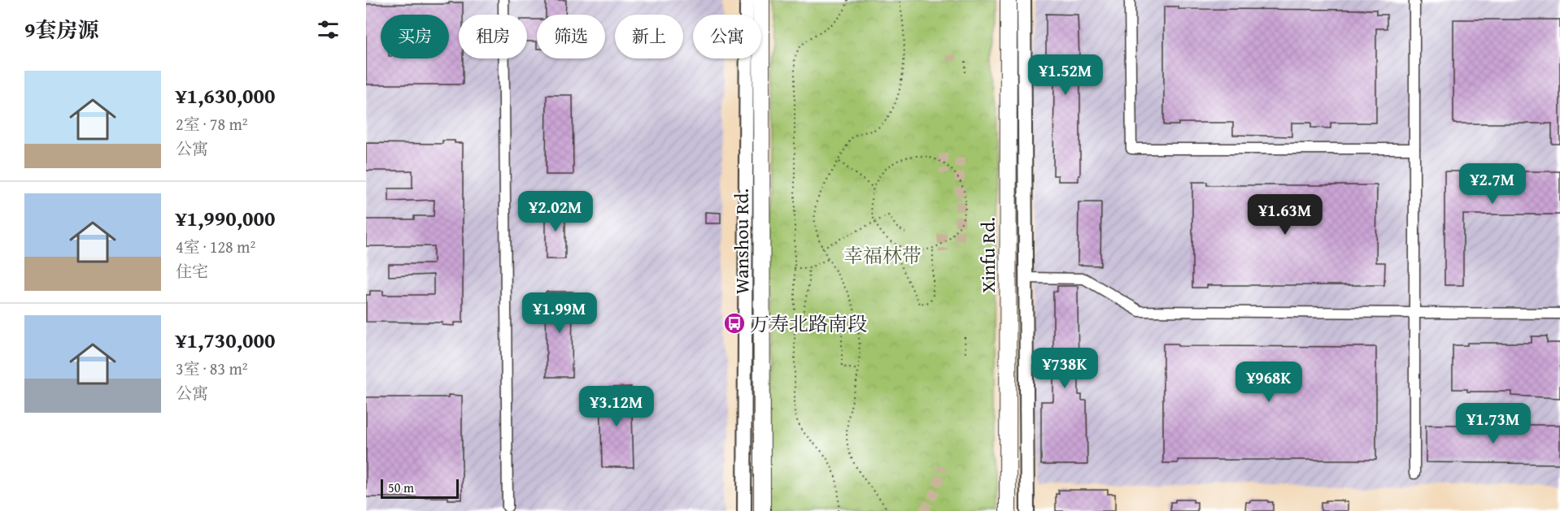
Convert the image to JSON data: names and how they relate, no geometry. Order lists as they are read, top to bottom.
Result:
{
  "streets": {
    "main road": ["Wanshou Rd.", "Xinfu Rd."]
  },
  "parks": ["幸福林带"],
  "places": {
    "bus stop": ["万寿北路南段"]
  },
  "scale_bar": "50 m",
  "page": {
    "heading": "9套房源",
    "chip": [
      "买房",
      "租房",
      "筛选",
      "新上",
      "公寓"
    ],
    "price": [
      "¥1.52M",
      "¥2.7M",
      "¥2.02M",
      "¥1.63M",
      "¥1.99M",
      "¥738K",
      "¥968K",
      "¥3.12M",
      "¥1.73M"
    ],
    "list": [
      {
        "name": "¥1,630,000",
        "note": "2室 · 78 m² · 公寓"
      },
      {
        "name": "¥1,990,000",
        "note": "4室 · 128 m² · 住宅"
      },
      {
        "name": "¥1,730,000",
        "note": "3室 · 83 m² · 公寓"
      }
    ],
    "scale": "50 m"
  }
}
